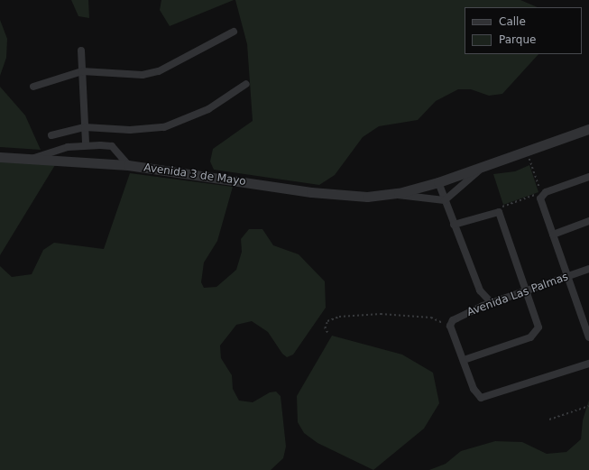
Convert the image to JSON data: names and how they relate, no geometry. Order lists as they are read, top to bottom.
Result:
{
  "streets": {
    "street": ["Avenida 3 de Mayo", "Avenida Las Palmas"]
  },
  "legend": ["Calle", "Parque"]
}
